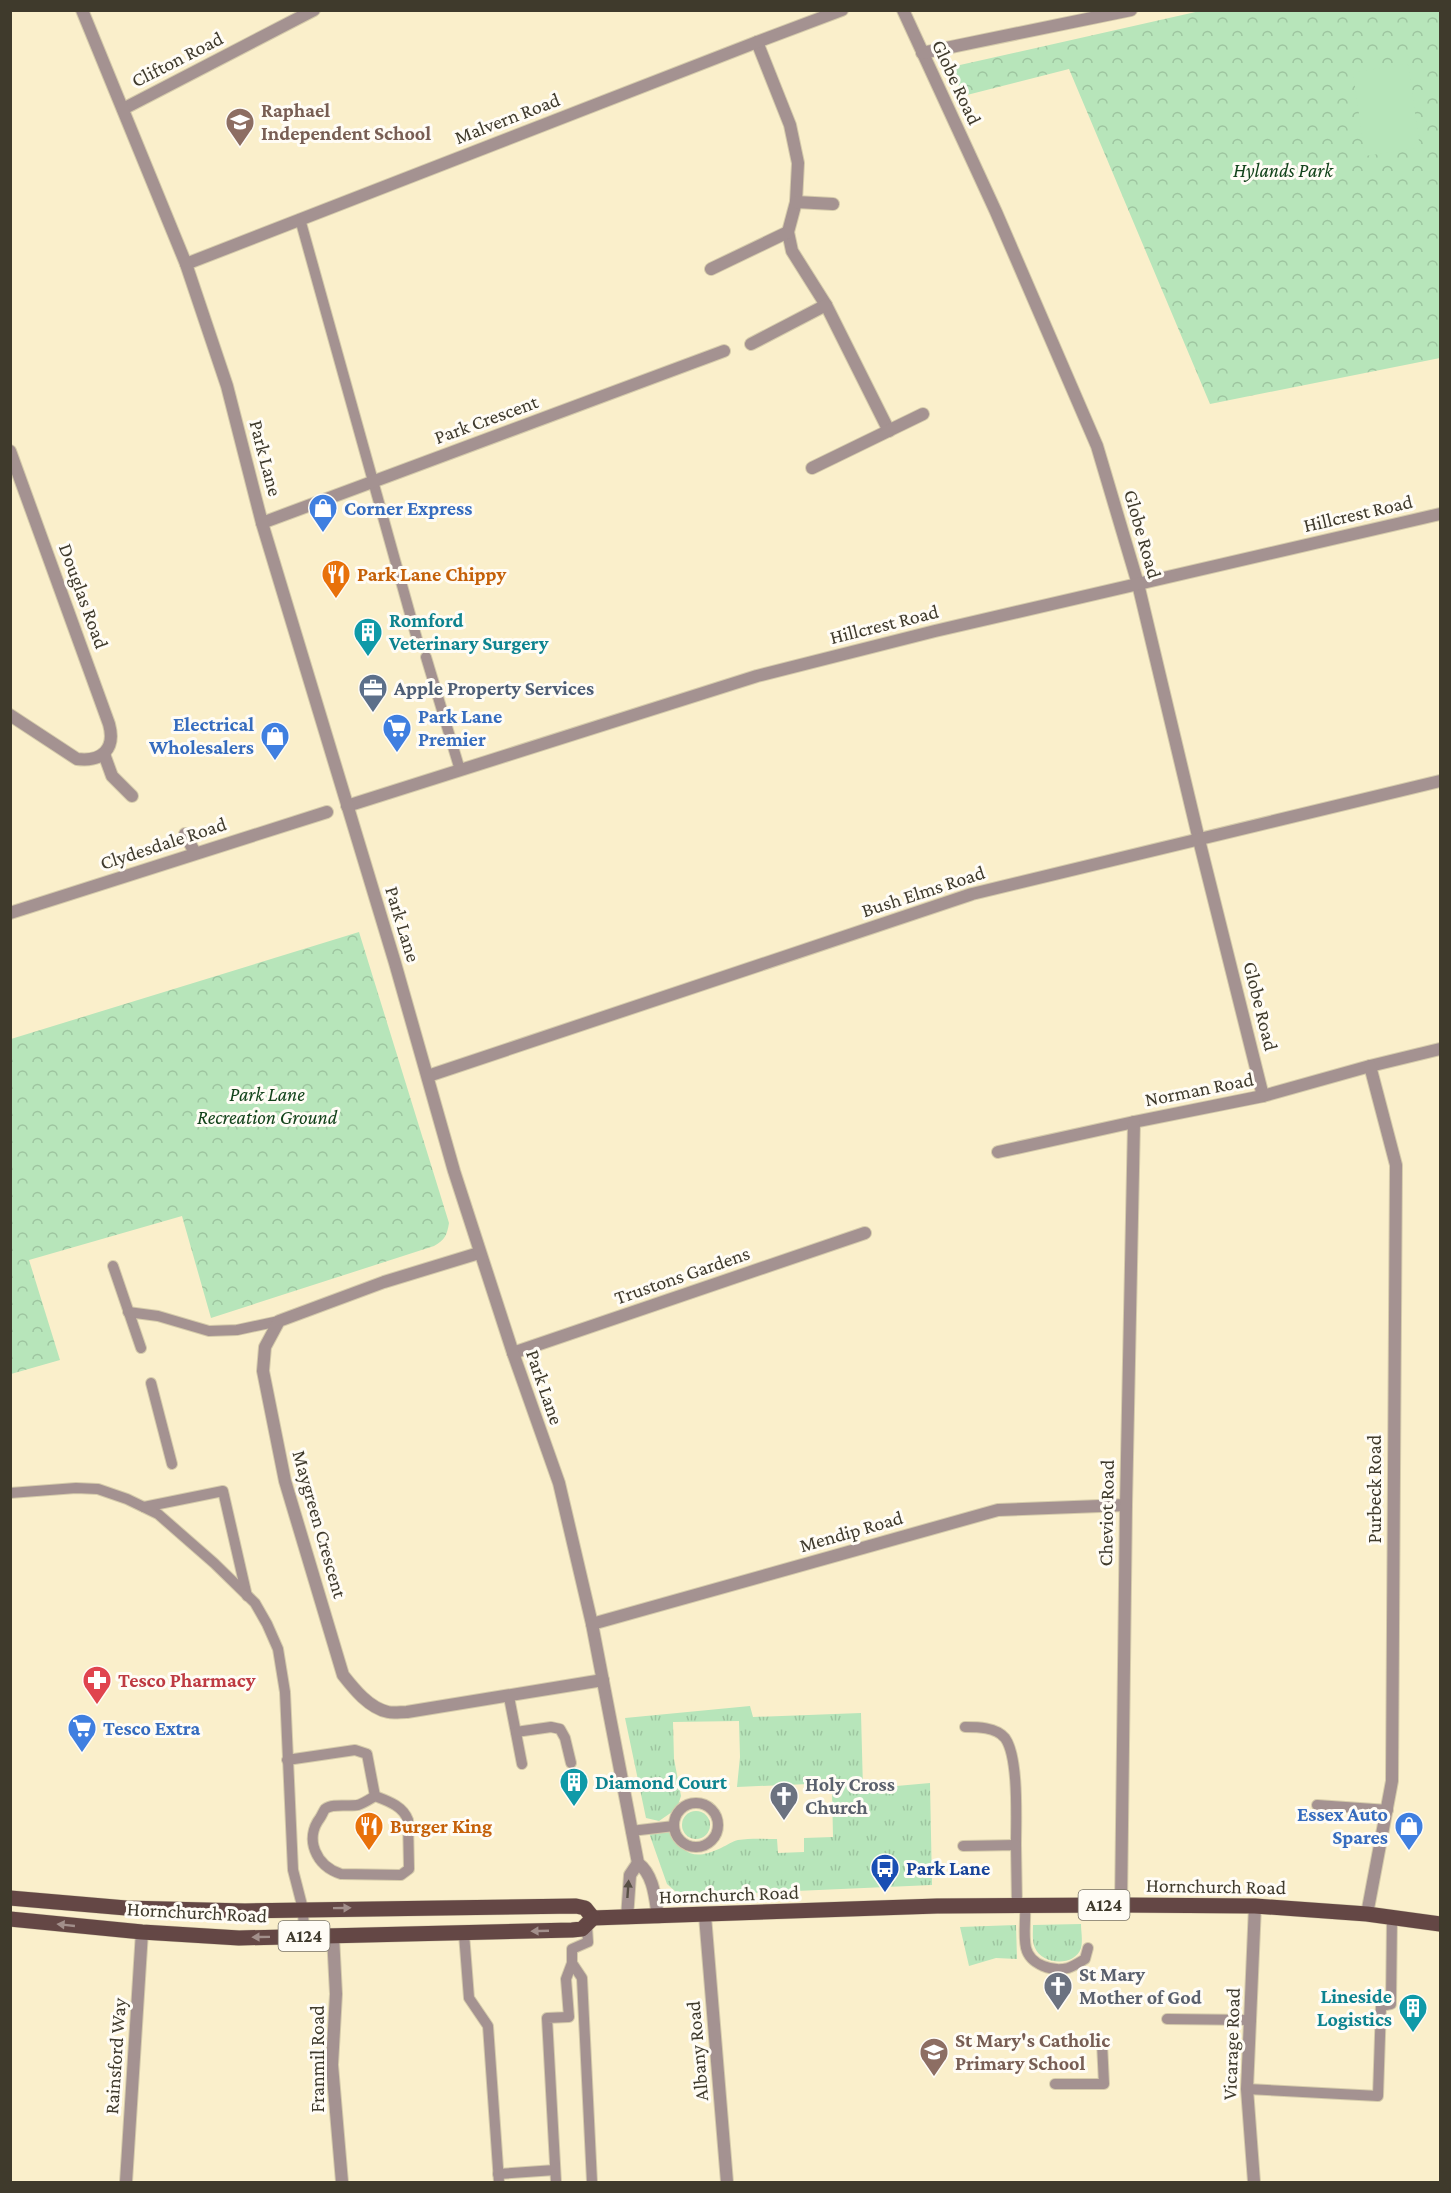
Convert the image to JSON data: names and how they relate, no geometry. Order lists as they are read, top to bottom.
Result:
{
  "streets": {
    "main road": ["Hornchurch Road", "A124"],
    "street": [
      "Clifton Road",
      "Globe Road",
      "Malvern Road",
      "Park Crescent",
      "Park Lane",
      "Hillcrest Road",
      "Douglas Road",
      "Clydesdale Road",
      "Bush Elms Road",
      "Norman Road",
      "Trustons Gardens",
      "Purbeck Road",
      "Cheviot Road",
      "Maygreen Crescent",
      "Mendip Road",
      "Vicarage Road",
      "Albany Road",
      "Rainsford Way",
      "Franmil Road"
    ]
  },
  "crossings": [
    ["Clifton Road", "Park Lane"],
    ["Globe Road", "Hillcrest Road"],
    ["Globe Road", "Bush Elms Road"],
    ["Globe Road", "Norman Road"],
    ["Malvern Road", "Park Lane"],
    ["Park Crescent", "Park Lane"],
    ["Park Lane", "Hillcrest Road"],
    ["Park Lane", "Bush Elms Road"],
    ["Park Lane", "Trustons Gardens"],
    ["Park Lane", "Maygreen Crescent"],
    ["Park Lane", "Mendip Road"],
    ["Park Lane", "Hornchurch Road"],
    ["Norman Road", "Purbeck Road"],
    ["Norman Road", "Cheviot Road"],
    ["Purbeck Road", "Hornchurch Road"],
    ["Cheviot Road", "Mendip Road"],
    ["Cheviot Road", "Hornchurch Road"],
    ["Hornchurch Road", "Vicarage Road"],
    ["Hornchurch Road", "Albany Road"],
    ["Hornchurch Road", "Rainsford Way"],
    ["Hornchurch Road", "Franmil Road"]
  ],
  "parks": ["Hylands Park", "Park Lane Recreation Ground"],
  "places": {
    "school or university": ["Raphael Independent School", "St Mary's Catholic Primary School"],
    "shop": ["Corner Express", "Electrical Wholesalers", "Essex Auto Spares"],
    "restaurant": ["Park Lane Chippy", "Burger King"],
    "building": ["Romford Veterinary Surgery", "Diamond Court", "Lineside Logistics"],
    "office": ["Apple Property Services"],
    "supermarket": ["Park Lane Premier", "Tesco Extra"],
    "pharmacy": ["Tesco Pharmacy"],
    "church": ["Holy Cross Church", "St Mary Mother of God"],
    "bus stop": ["Park Lane"]
  }
}
